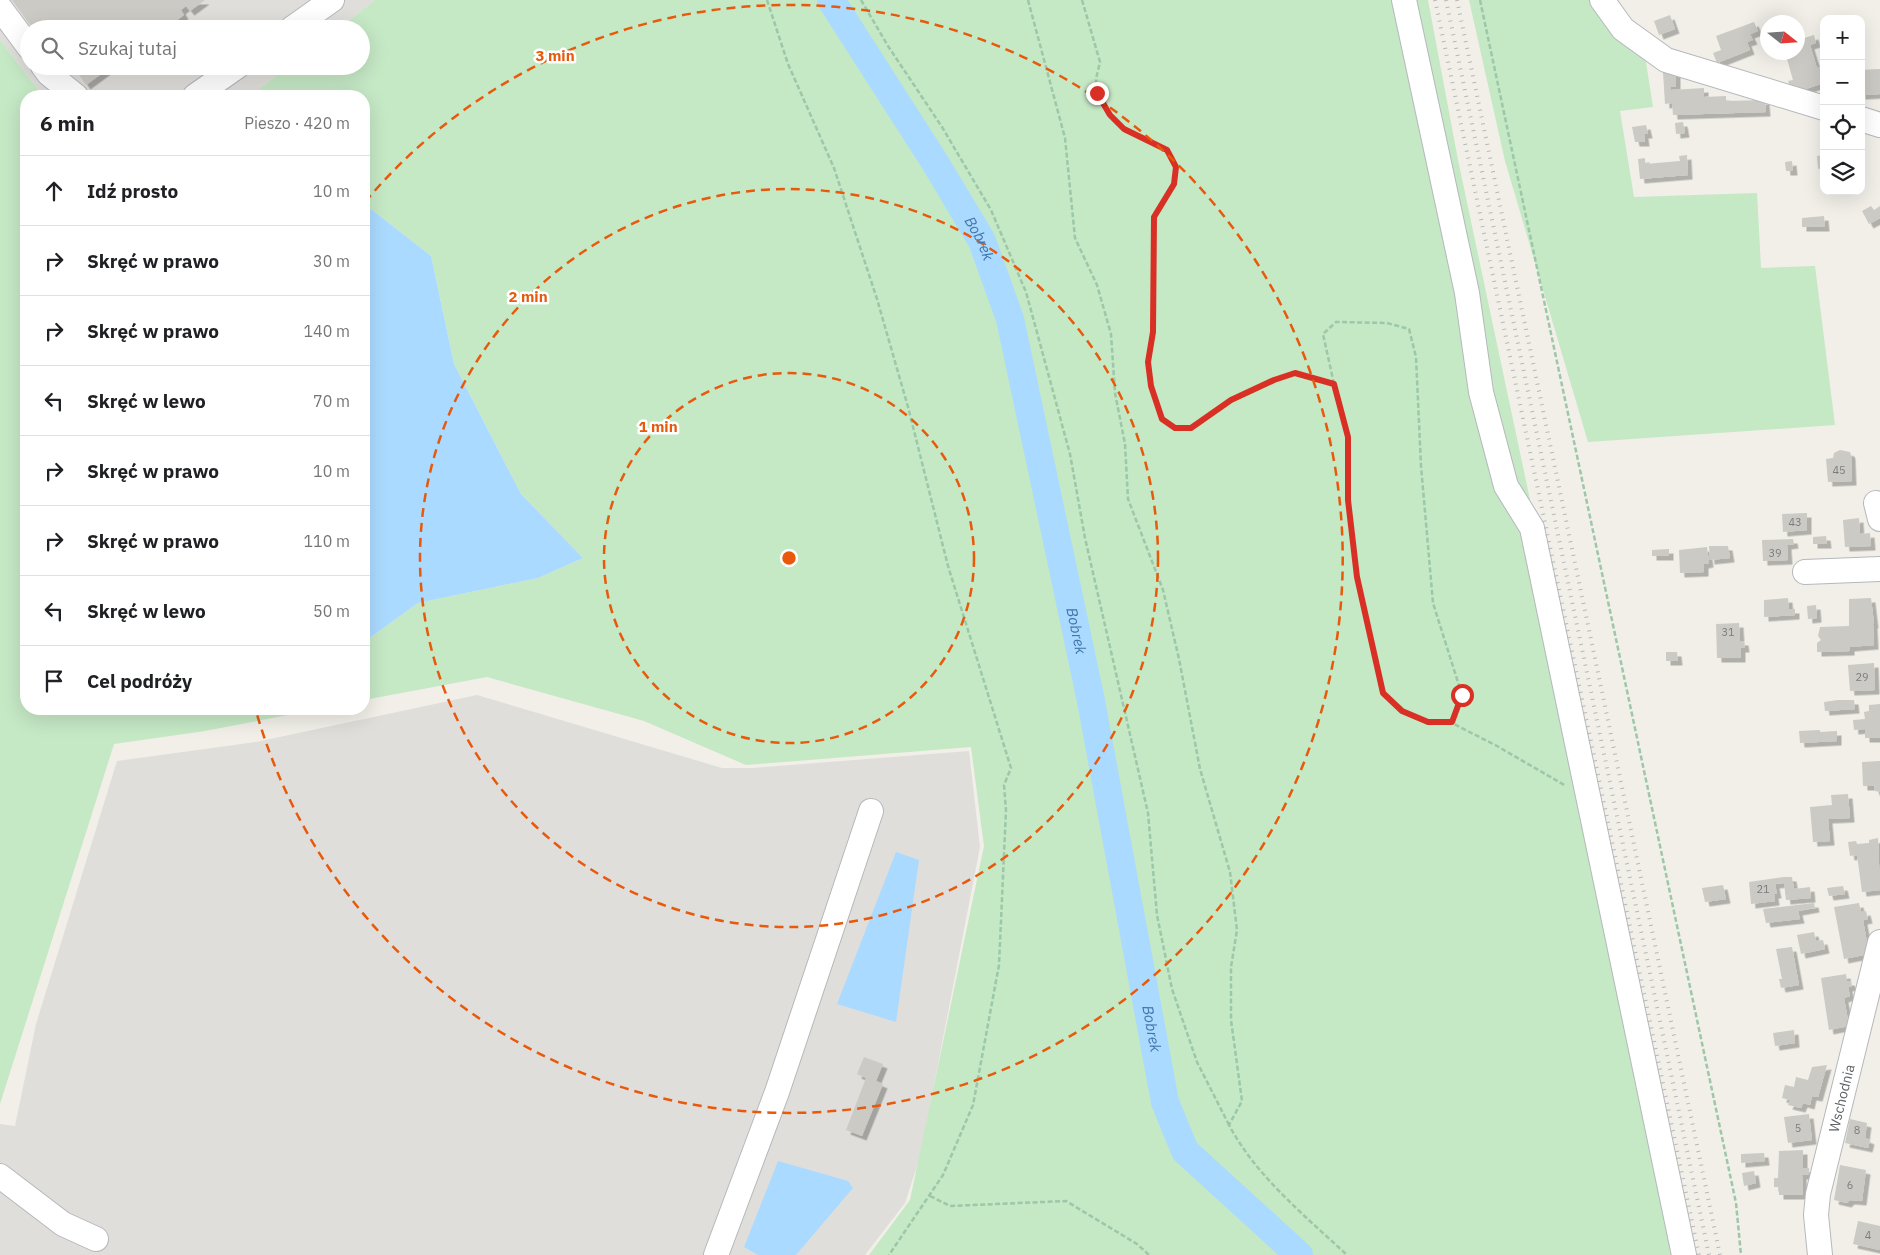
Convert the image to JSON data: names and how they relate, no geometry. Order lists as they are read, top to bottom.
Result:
{
  "streets": {
    "street": ["Wschodnia"]
  },
  "water": ["Bobrek"],
  "house_numbers": [
    "45",
    "43",
    "39",
    "31",
    "29",
    "21",
    "5",
    "8",
    "6",
    "4"
  ],
  "north": "right",
  "page": {
    "map_buttons": ["+", "−"],
    "search": "Szukaj tutaj",
    "heading": ["6 min", "Pieszo · 420 m"],
    "list": [
      ["Idź prosto", "10 m"],
      ["Skręć w prawo", "30 m"],
      ["Skręć w prawo", "140 m"],
      ["Skręć w lewo", "70 m"],
      ["Skręć w prawo", "10 m"],
      ["Skręć w prawo", "110 m"],
      ["Skręć w lewo", "50 m"],
      "Cel podróży"
    ]
  },
  "rings": ["3 min", "2 min", "1 min"]
}
